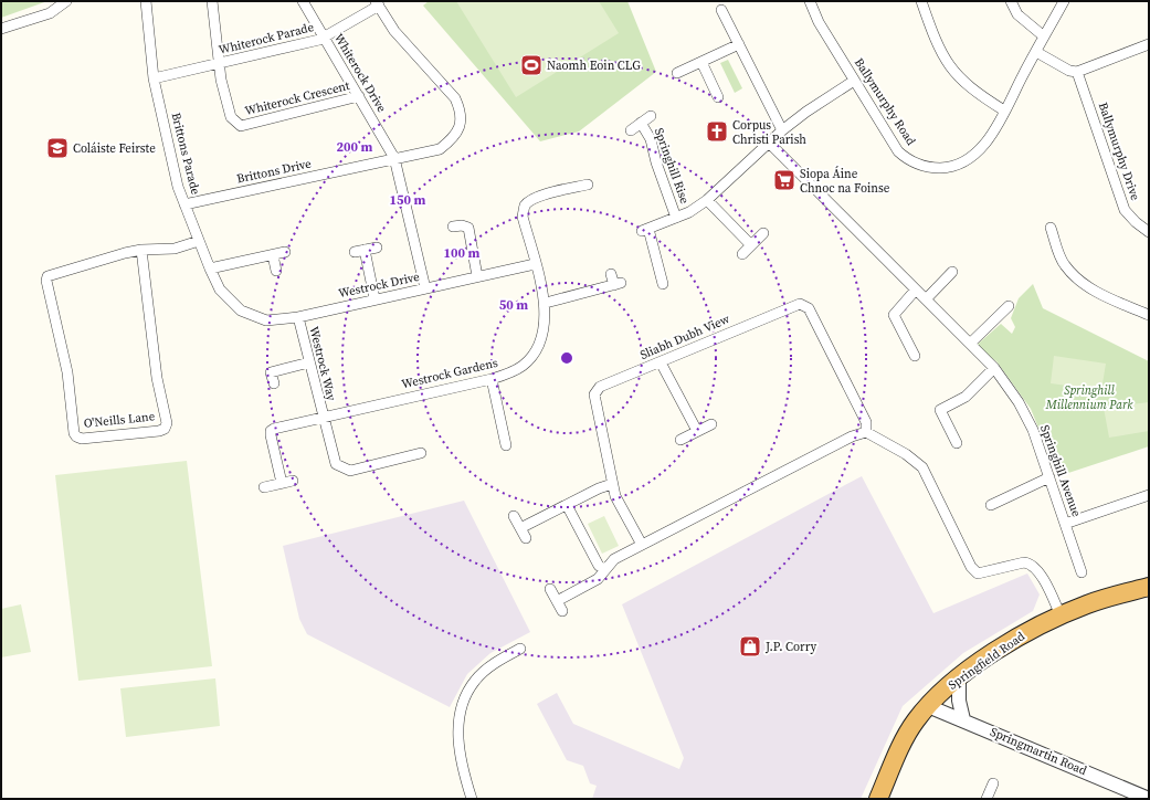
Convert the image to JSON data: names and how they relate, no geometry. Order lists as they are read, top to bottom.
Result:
{
  "streets": {
    "highway": ["Springfield Road"],
    "street": [
      "Whiterock Parade",
      "Whiterock Drive",
      "Whiterock Crescent",
      "Ballymurphy Road",
      "Ballymurphy Drive",
      "Brittons Parade",
      "Springhill Rise",
      "Brittons Drive",
      "Westrock Drive",
      "Sliabh Dubh View",
      "Westrock Way",
      "Westrock Gardens",
      "O'Neills Lane",
      "Springhill Avenue",
      "Springmartin Road"
    ]
  },
  "crossings": [
    ["Whiterock Parade", "Whiterock Drive"],
    ["Whiterock Parade", "Whiterock Crescent"],
    ["Whiterock Parade", "Brittons Parade"],
    ["Whiterock Parade", "Brittons Drive"],
    ["Whiterock Drive", "Whiterock Crescent"],
    ["Whiterock Drive", "Brittons Drive"],
    ["Whiterock Drive", "Westrock Drive"],
    ["Brittons Parade", "Brittons Drive"],
    ["Brittons Parade", "Westrock Drive"],
    ["Brittons Parade", "O'Neills Lane"],
    ["Westrock Drive", "Westrock Way"],
    ["Westrock Drive", "Westrock Gardens"],
    ["Westrock Way", "Westrock Gardens"],
    ["Springfield Road", "Springmartin Road"]
  ],
  "parks": ["Springhill Millennium Park"],
  "places": {
    "sports": ["Naomh Eoin CLG"],
    "church": ["Corpus Christi Parish"],
    "school or university": ["Coláiste Feirste"],
    "supermarket": ["Siopa Áine Chnoc na Foinse"],
    "shop": ["J.P. Corry"]
  },
  "rings": [
    "200 m",
    "150 m",
    "100 m",
    "50 m"
  ]
}
